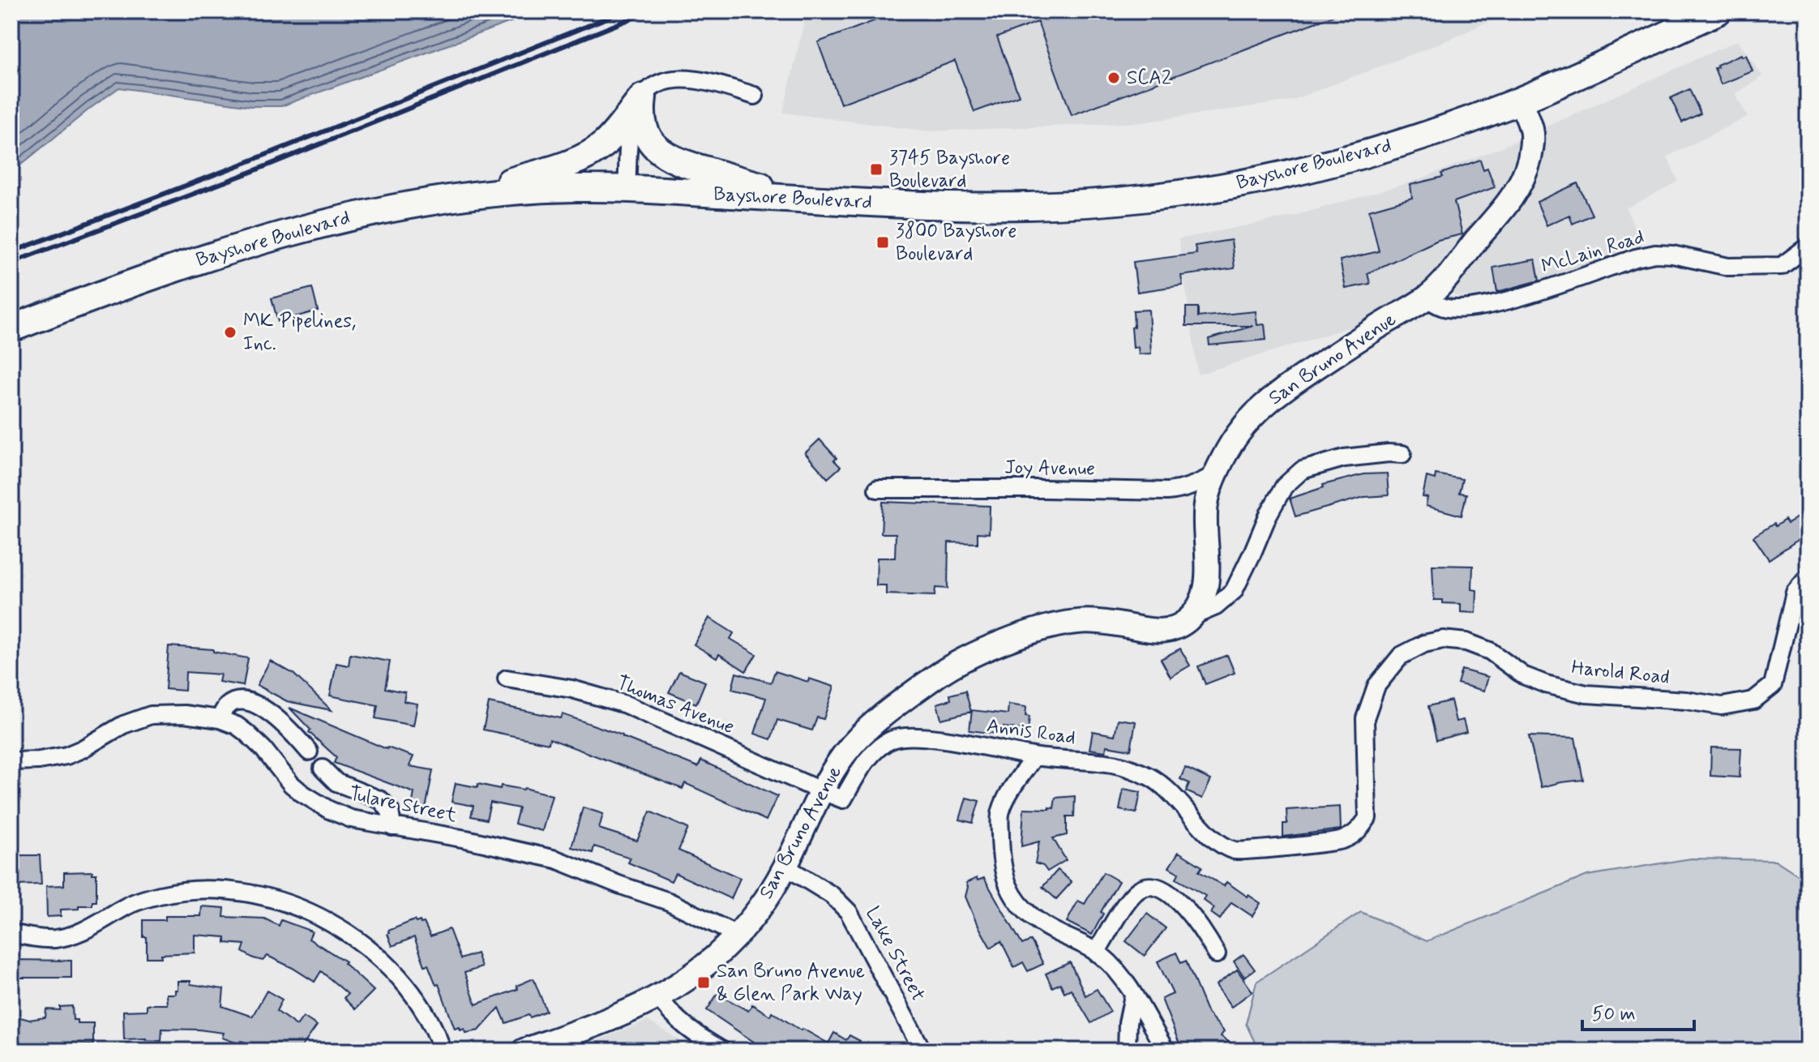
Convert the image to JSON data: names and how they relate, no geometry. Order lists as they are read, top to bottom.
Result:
{
  "streets": {
    "main road": ["Bayshore Boulevard"],
    "street": [
      "McLain Road",
      "San Bruno Avenue",
      "Joy Avenue",
      "Harold Road",
      "Thomas Avenue",
      "Annis Road",
      "Tulare Street",
      "Lake Street"
    ]
  },
  "crossings": [
    ["Bayshore Boulevard", "San Bruno Avenue"],
    ["McLain Road", "San Bruno Avenue"],
    ["San Bruno Avenue", "Joy Avenue"],
    ["San Bruno Avenue", "Thomas Avenue"],
    ["San Bruno Avenue", "Annis Road"],
    ["San Bruno Avenue", "Tulare Street"],
    ["San Bruno Avenue", "Lake Street"],
    ["Harold Road", "Annis Road"],
    ["Thomas Avenue", "Annis Road"]
  ],
  "places": {
    "other": ["SCA2", "MK Pipelines, Inc."],
    "transit": ["3745 Bayshore Boulevard", "3800 Bayshore Boulevard", "San Bruno Avenue & Glen Park Way"]
  },
  "scale_bar": "50 m"
}
